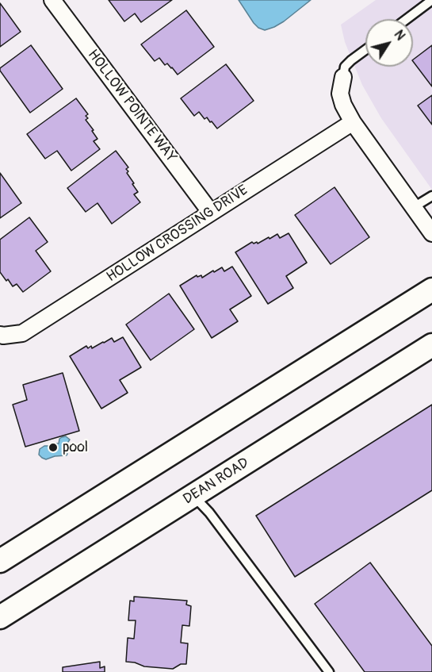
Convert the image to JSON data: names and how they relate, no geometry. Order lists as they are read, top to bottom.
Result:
{
  "streets": {
    "main road": ["DEAN ROAD"],
    "street": ["HOLLOW POINTE WAY", "HOLLOW CROSSING DRIVE"]
  },
  "crossings": [
    ["HOLLOW POINTE WAY", "HOLLOW CROSSING DRIVE"]
  ],
  "places": ["pool"],
  "north": "top right"
}
